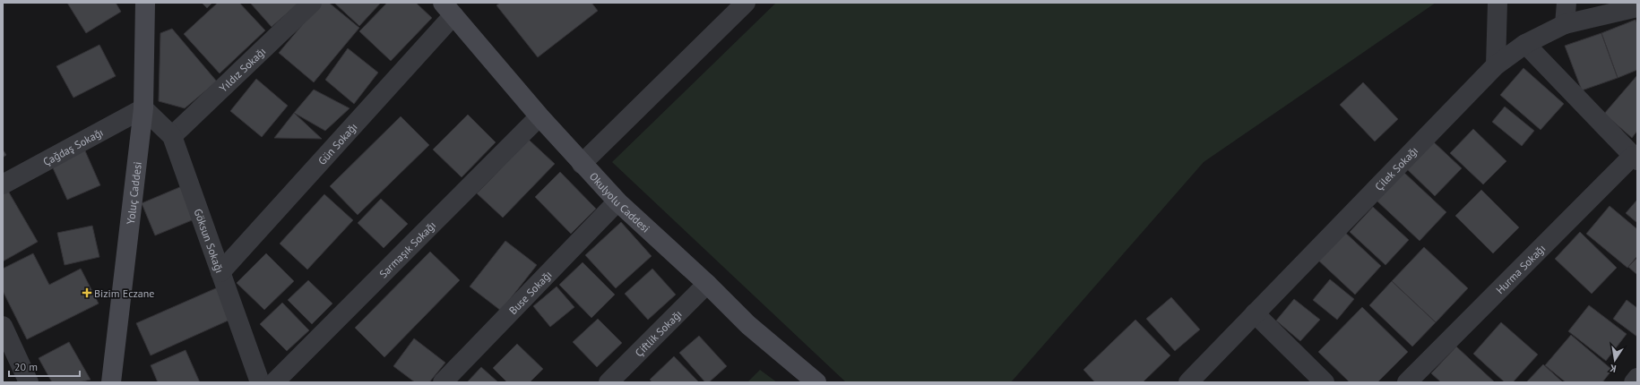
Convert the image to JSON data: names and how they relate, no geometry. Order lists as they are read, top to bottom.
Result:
{
  "streets": {
    "street": [
      "Yıldız Sokağı",
      "Gün Sokağı",
      "Çağdaş Sokağı",
      "Çilek Sokağı",
      "Yoluç Caddesi",
      "Okulyolu Caddesi",
      "Göksun Sokağı",
      "Sarmaşık Sokağı",
      "Hurma Sokağı",
      "Buse Sokağı",
      "Çiftlik Sokağı"
    ]
  },
  "crossings": [
    ["Yıldız Sokağı", "Göksun Sokağı"],
    ["Gün Sokağı", "Okulyolu Caddesi"],
    ["Gün Sokağı", "Göksun Sokağı"],
    ["Çağdaş Sokağı", "Yoluç Caddesi"],
    ["Çağdaş Sokağı", "Göksun Sokağı"],
    ["Yoluç Caddesi", "Göksun Sokağı"],
    ["Okulyolu Caddesi", "Sarmaşık Sokağı"],
    ["Okulyolu Caddesi", "Buse Sokağı"],
    ["Okulyolu Caddesi", "Çiftlik Sokağı"]
  ],
  "places": {
    "health": ["Bizim Eczane"]
  },
  "scale_bar": "20 m",
  "north": "bottom"
}
